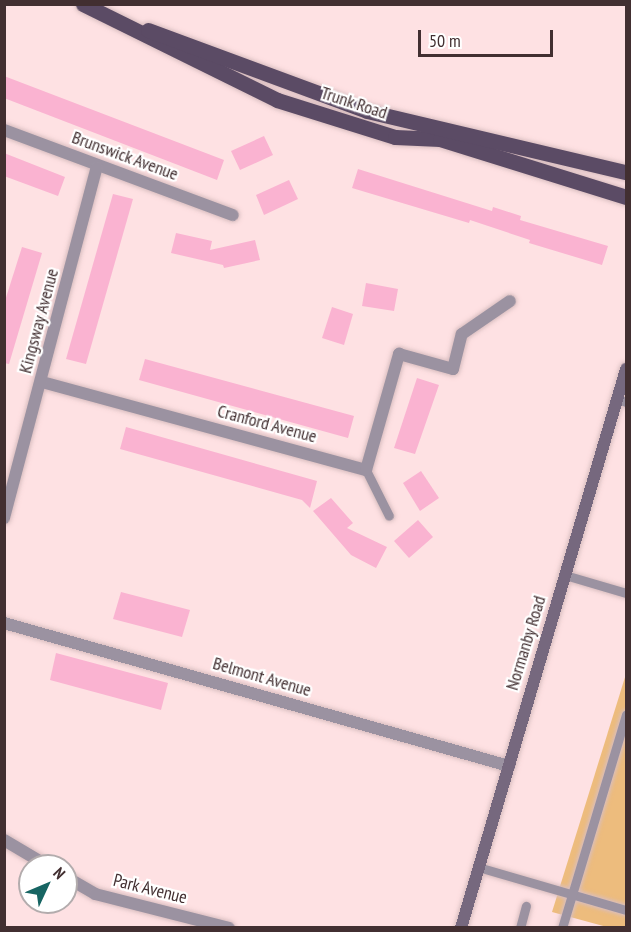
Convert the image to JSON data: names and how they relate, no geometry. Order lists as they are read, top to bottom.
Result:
{
  "streets": {
    "main road": ["Trunk Road"],
    "street": [
      "Brunswick Avenue",
      "Kingsway Avenue",
      "Cranford Avenue",
      "Normanby Road",
      "Belmont Avenue",
      "Park Avenue"
    ]
  },
  "crossings": [
    ["Brunswick Avenue", "Kingsway Avenue"],
    ["Kingsway Avenue", "Cranford Avenue"],
    ["Normanby Road", "Belmont Avenue"]
  ],
  "scale_bar": "50 m",
  "north": "top right"
}
